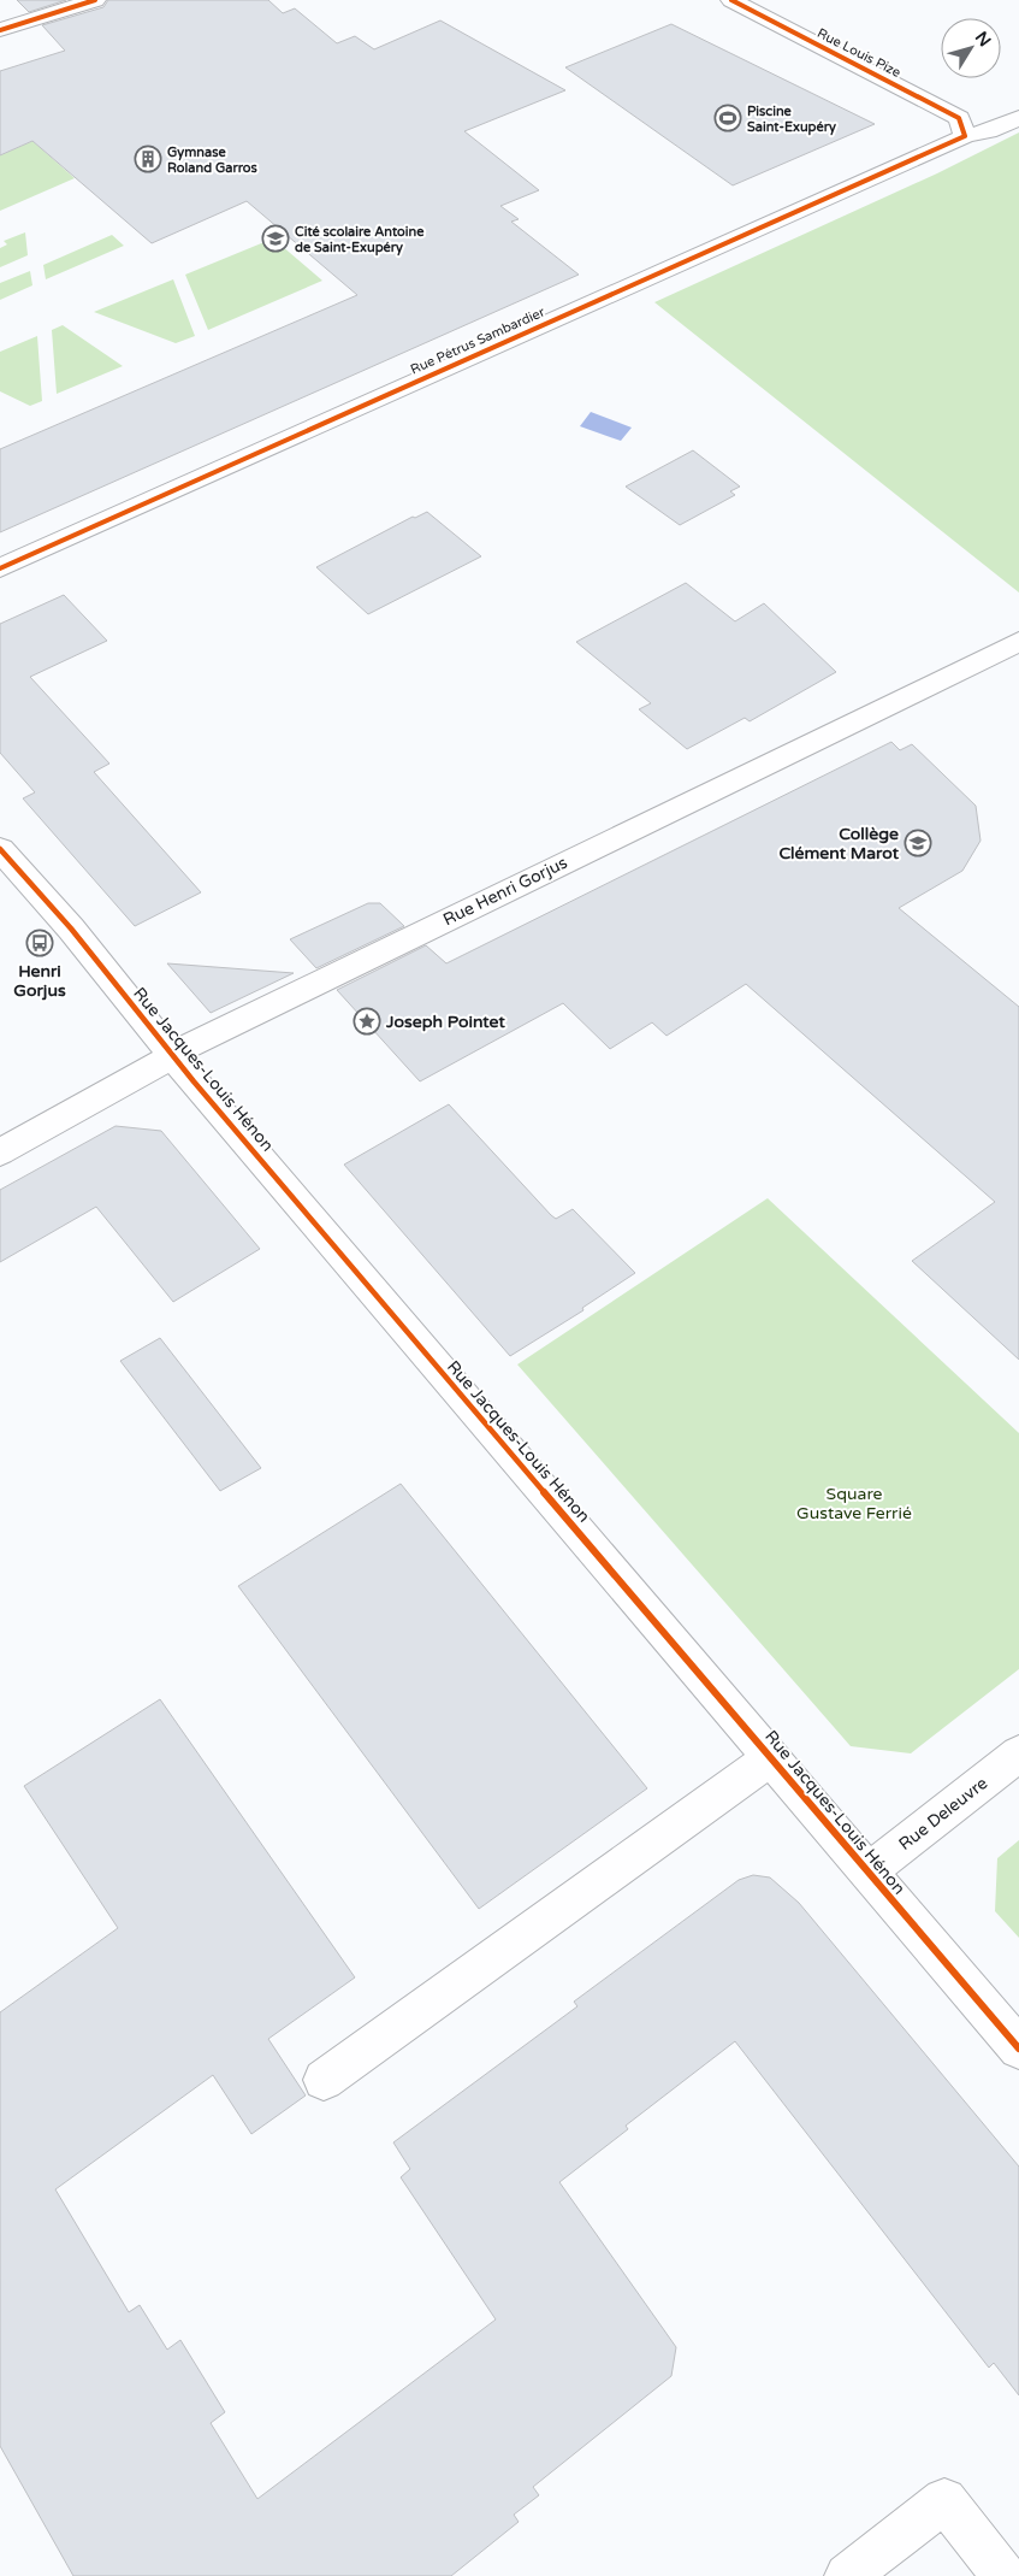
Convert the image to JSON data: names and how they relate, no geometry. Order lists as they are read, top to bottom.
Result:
{
  "streets": {
    "street": [
      "Rue Louis Pize",
      "Rue Pétrus Sambardier",
      "Rue Henri Gorjus",
      "Rue Jacques-Louis Hénon",
      "Rue Deleuvre"
    ]
  },
  "crossings": [
    ["Rue Louis Pize", "Rue Pétrus Sambardier"],
    ["Rue Henri Gorjus", "Rue Jacques-Louis Hénon"],
    ["Rue Jacques-Louis Hénon", "Rue Deleuvre"]
  ],
  "parks": ["Square Gustave Ferrié"],
  "places": {
    "sports": ["Piscine Saint-Exupéry"],
    "building": ["Gymnase Roland Garros"],
    "school or university": ["Cité scolaire Antoine de Saint-Exupéry", "Collège Clément Marot"],
    "bus stop": ["Henri Gorjus"],
    "place": ["Joseph Pointet"]
  },
  "north": "top right"
}
